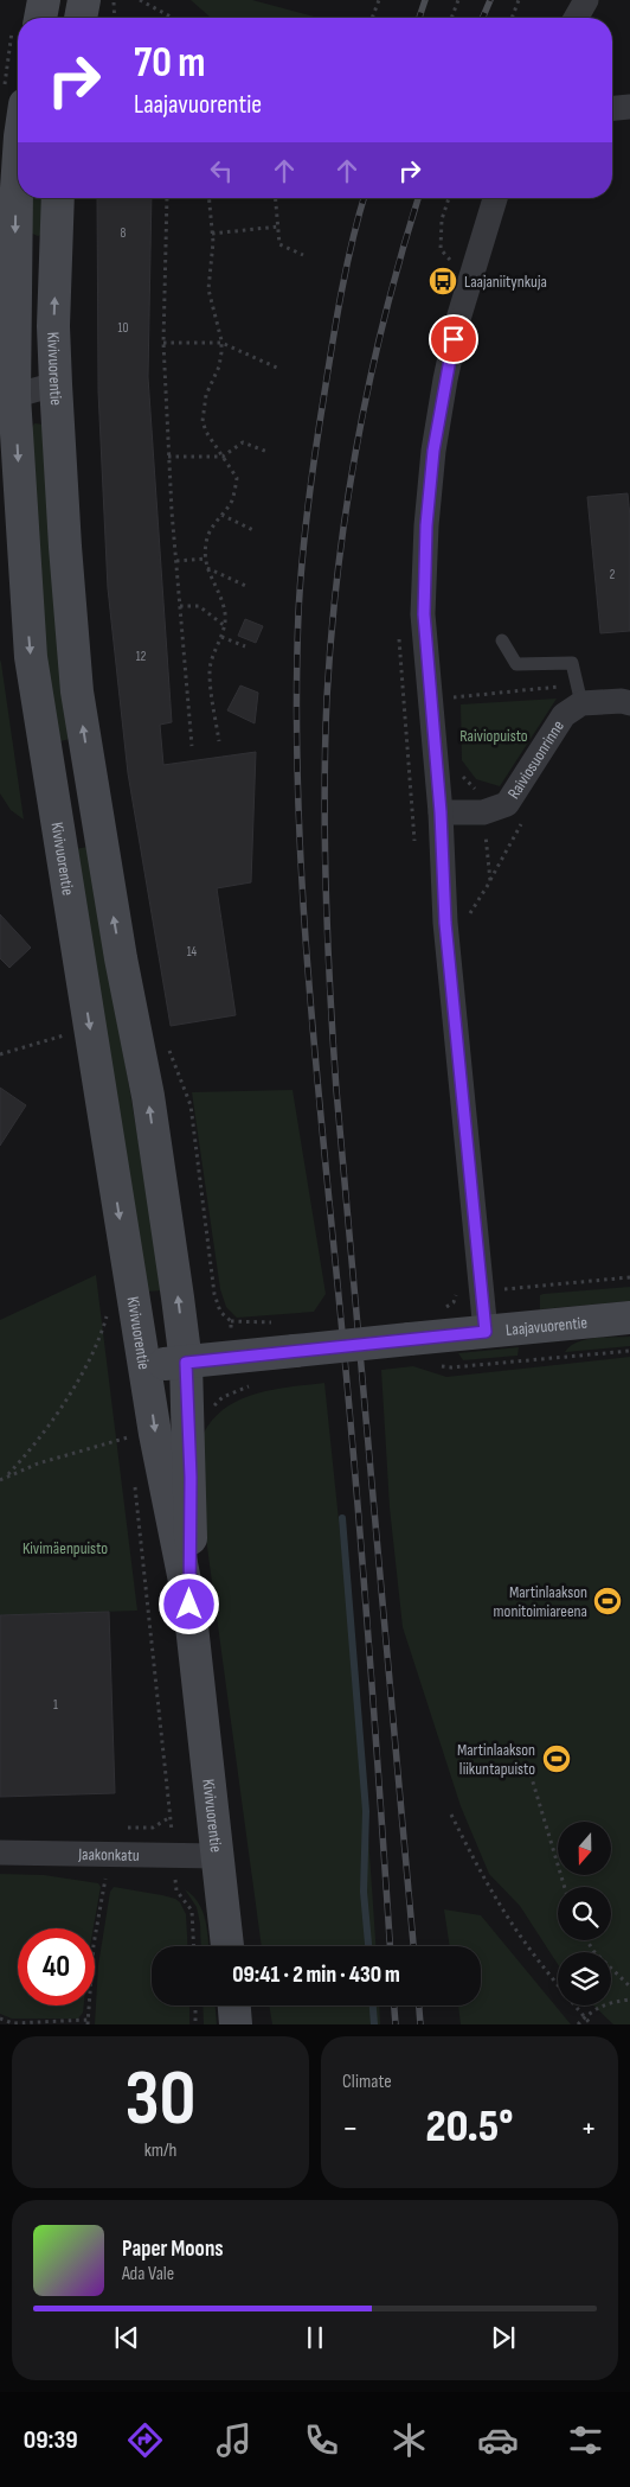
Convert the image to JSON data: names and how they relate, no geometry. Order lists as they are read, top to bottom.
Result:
{
  "streets": {
    "street": [
      "Kivivuorentie",
      "Raiviosuonrinne",
      "Laajavuorentie",
      "Jaakonkatu"
    ]
  },
  "crossings": [
    ["Kivivuorentie", "Laajavuorentie"],
    ["Kivivuorentie", "Jaakonkatu"]
  ],
  "parks": ["Raiviopuisto", "Kivimäenpuisto"],
  "places": {
    "bus stop": ["Laajaniitynkuja"],
    "sports": ["Martinlaakson monitoimiareena", "Martinlaakson liikuntapuisto"]
  },
  "house_numbers": [
    "8",
    "10",
    "2",
    "12",
    "14",
    "1"
  ],
  "north": "bottom",
  "page": {
    "turn": ["70 m", "Laajavuorentie"],
    "limit": "40",
    "trip": "09:41 · 2 min · 430 m",
    "tile": [
      ["30", "km/h"],
      "Climate"
    ],
    "heat": ["−", "20.5°", "+"],
    "song": ["Paper Moons", "Ada Vale"],
    "tabs": "09:39"
  }
}
